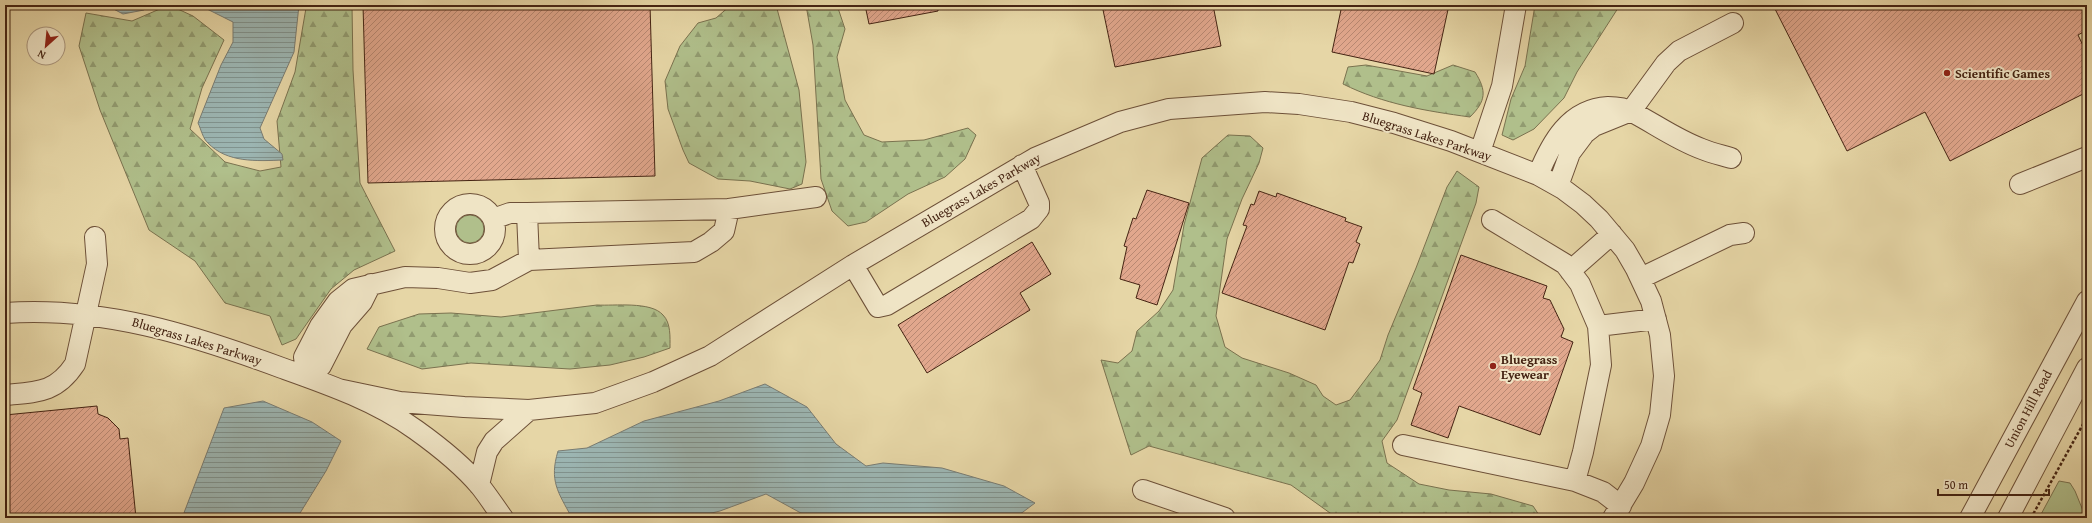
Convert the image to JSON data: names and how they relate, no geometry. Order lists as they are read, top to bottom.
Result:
{
  "streets": {
    "street": ["Bluegrass Lakes Parkway", "Union Hill Road"]
  },
  "places": ["Scientific Games", "Bluegrass Eyewear"],
  "scale_bar": "50 m",
  "north": "bottom left"
}
